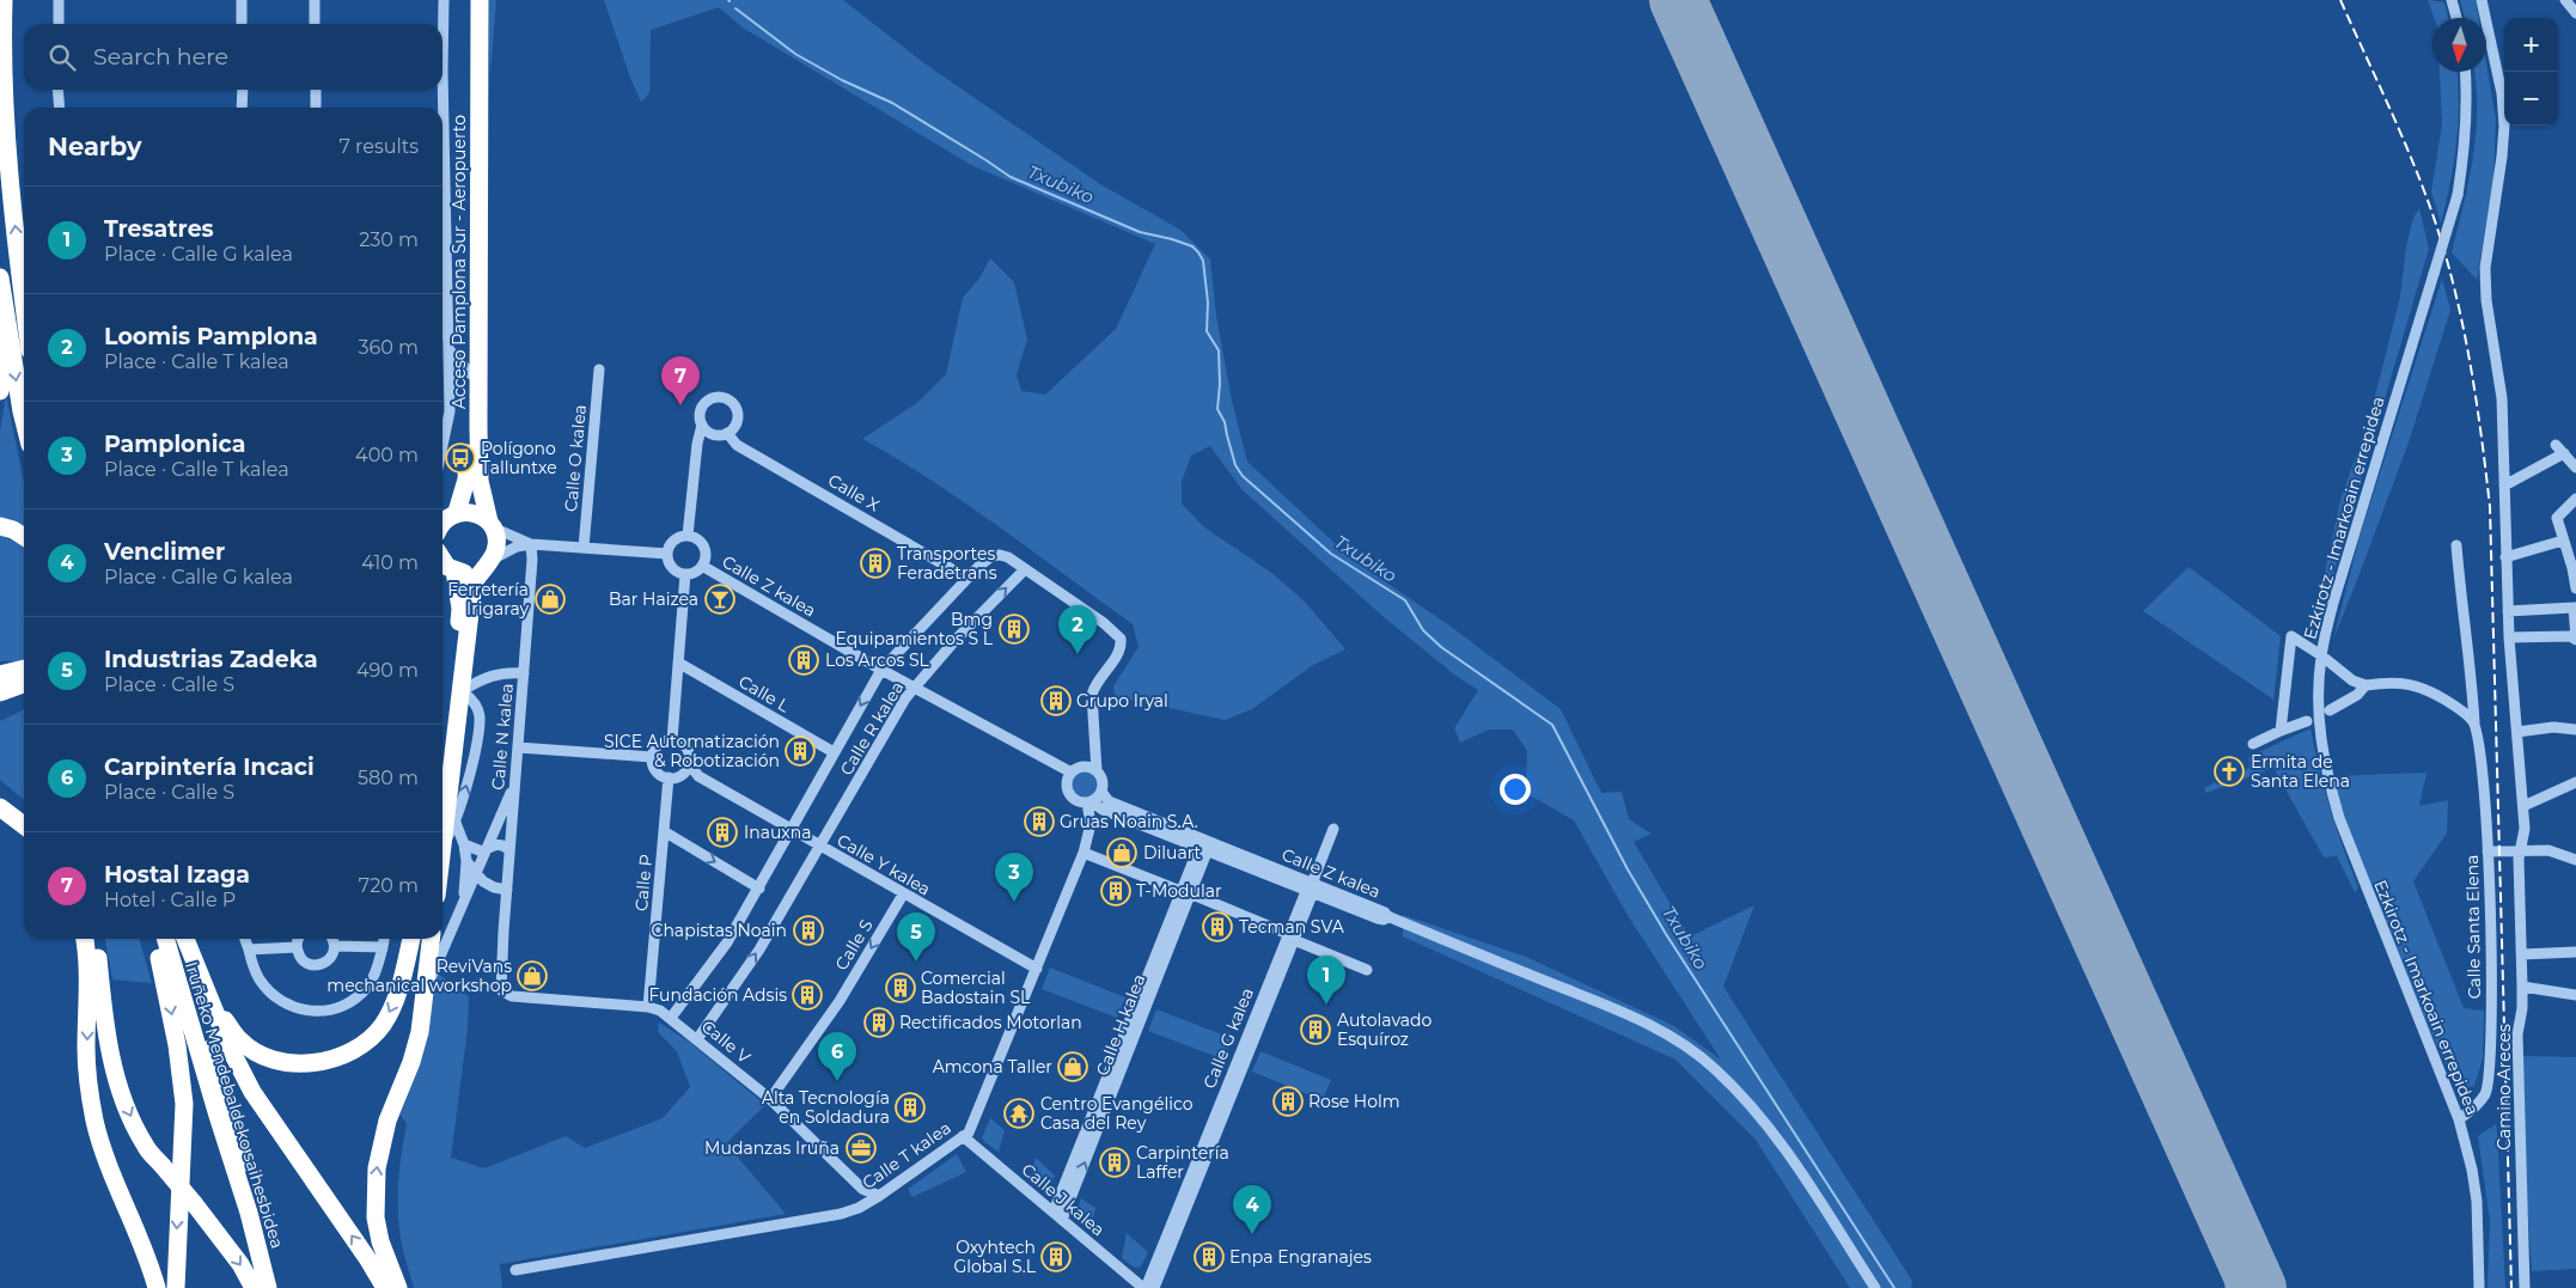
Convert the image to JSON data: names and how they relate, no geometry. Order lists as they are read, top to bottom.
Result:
{
  "streets": {
    "highway": ["Acceso Pamplona Sur - Aeropuerto", "Iruñeko Mendebaldeko saihesbidea"],
    "street": [
      "Calle O kalea",
      "Calle X",
      "Ezkirotz - Imarkoain errepidea",
      "Calle Z kalea",
      "Calle L",
      "Calle R kalea",
      "Calle N kalea",
      "Calle Y kalea",
      "Calle P",
      "Calle Santa Elena",
      "Calle S",
      "Calle H kalea",
      "Calle G kalea",
      "Calle V",
      "Camino Areces",
      "Calle T kalea",
      "Calle J kalea"
    ]
  },
  "crossings": [
    ["Calle X", "Calle R kalea"],
    ["Ezkirotz - Imarkoain errepidea", "Calle Santa Elena"],
    ["Calle Z kalea", "Calle R kalea"],
    ["Calle Z kalea", "Calle H kalea"],
    ["Calle Z kalea", "Calle G kalea"],
    ["Calle Z kalea", "Calle T kalea"],
    ["Calle L", "Calle R kalea"],
    ["Calle R kalea", "Calle Y kalea"],
    ["Calle R kalea", "Calle P"],
    ["Calle R kalea", "Calle V"],
    ["Calle N kalea", "Calle V"],
    ["Calle Y kalea", "Calle P"],
    ["Calle Y kalea", "Calle S"],
    ["Calle Y kalea", "Calle T kalea"],
    ["Calle P", "Calle V"],
    ["Calle S", "Calle V"],
    ["Calle H kalea", "Calle J kalea"],
    ["Calle G kalea", "Calle J kalea"],
    ["Calle V", "Calle T kalea"],
    ["Calle T kalea", "Calle J kalea"]
  ],
  "one_way": ["Calle S"],
  "water": ["Txubiko"],
  "places": {
    "bus stop": ["Polígono Talluntxe"],
    "building": [
      "Transportes Feradetrans",
      "Bmg Equipamientos S L",
      "Los Arcos SL",
      "Grupo Iryal",
      "SICE Automatización & Robotización",
      "Gruas Noain S.A.",
      "Inauxna",
      "T-Modular",
      "Tecman SVA",
      "Chapistas Noain",
      "Comercial Badostain SL",
      "Fundación Adsis",
      "Rectificados Motorlan",
      "Autolavado Esquíroz",
      "Rose Holm",
      "Alta Tecnología en Soldadura",
      "Carpintería Laffer",
      "Oxyhtech Global S.L",
      "Enpa Engranajes"
    ],
    "shop": [
      "Ferretería Irigaray",
      "Diluart",
      "ReviVans mechanical workshop",
      "Amcona Taller"
    ],
    "bar": ["Bar Haizea"],
    "church": ["Ermita de Santa Elena"],
    "temple": ["Centro Evangélico Casa del Rey"],
    "office": ["Mudanzas Iruña"]
  },
  "north": "bottom",
  "page": {
    "map_buttons": ["+", "−"],
    "search": "Search here",
    "heading": ["Nearby", "7 results"],
    "list": [
      {
        "mark": "1",
        "name": "Tresatres",
        "note": "Place · Calle G kalea",
        "value": "230 m"
      },
      {
        "mark": "2",
        "name": "Loomis Pamplona",
        "note": "Place · Calle T kalea",
        "value": "360 m"
      },
      {
        "mark": "3",
        "name": "Pamplonica",
        "note": "Place · Calle T kalea",
        "value": "400 m"
      },
      {
        "mark": "4",
        "name": "Venclimer",
        "note": "Place · Calle G kalea",
        "value": "410 m"
      },
      {
        "mark": "5",
        "name": "Industrias Zadeka",
        "note": "Place · Calle S",
        "value": "490 m"
      },
      {
        "mark": "6",
        "name": "Carpintería Incaci",
        "note": "Place · Calle S",
        "value": "580 m"
      },
      {
        "mark": "7",
        "name": "Hostal Izaga",
        "note": "Hotel · Calle P",
        "value": "720 m"
      }
    ],
    "pins": [
      "7",
      "2",
      "3",
      "5",
      "1",
      "6",
      "4"
    ]
  }
}
